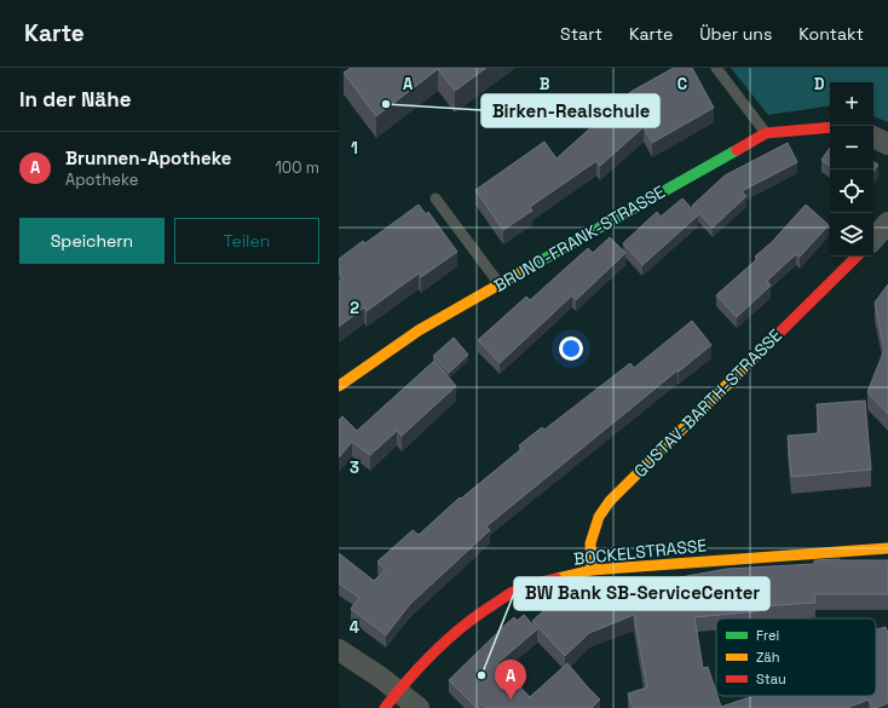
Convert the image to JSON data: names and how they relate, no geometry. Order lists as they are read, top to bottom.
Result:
{
  "streets": {
    "street": ["BRUNO-FRANK-STRASSE", "GUSTAV-BARTH-STRASSE", "BOCKELSTRASSE"]
  },
  "crossings": [
    ["GUSTAV-BARTH-STRASSE", "BOCKELSTRASSE"]
  ],
  "places": ["Birken-Realschule", "BW Bank SB-ServiceCenter"],
  "legend": ["Frei", "Zäh", "Stau"],
  "page": {
    "header": "Karte",
    "nav": [
      "Start",
      "Karte",
      "Über uns",
      "Kontakt"
    ],
    "heading": "In der Nähe",
    "map_buttons": ["+", "−"],
    "list": [
      {
        "mark": "A",
        "name": "Brunnen-Apotheke",
        "note": "Apotheke",
        "value": "100 m"
      }
    ],
    "buttons": ["Speichern", "Teilen"],
    "pins": "A"
  },
  "grid": {
    "columns": [
      "A",
      "B",
      "C",
      "D"
    ],
    "rows": [
      "1",
      "2",
      "3",
      "4"
    ]
  }
}
